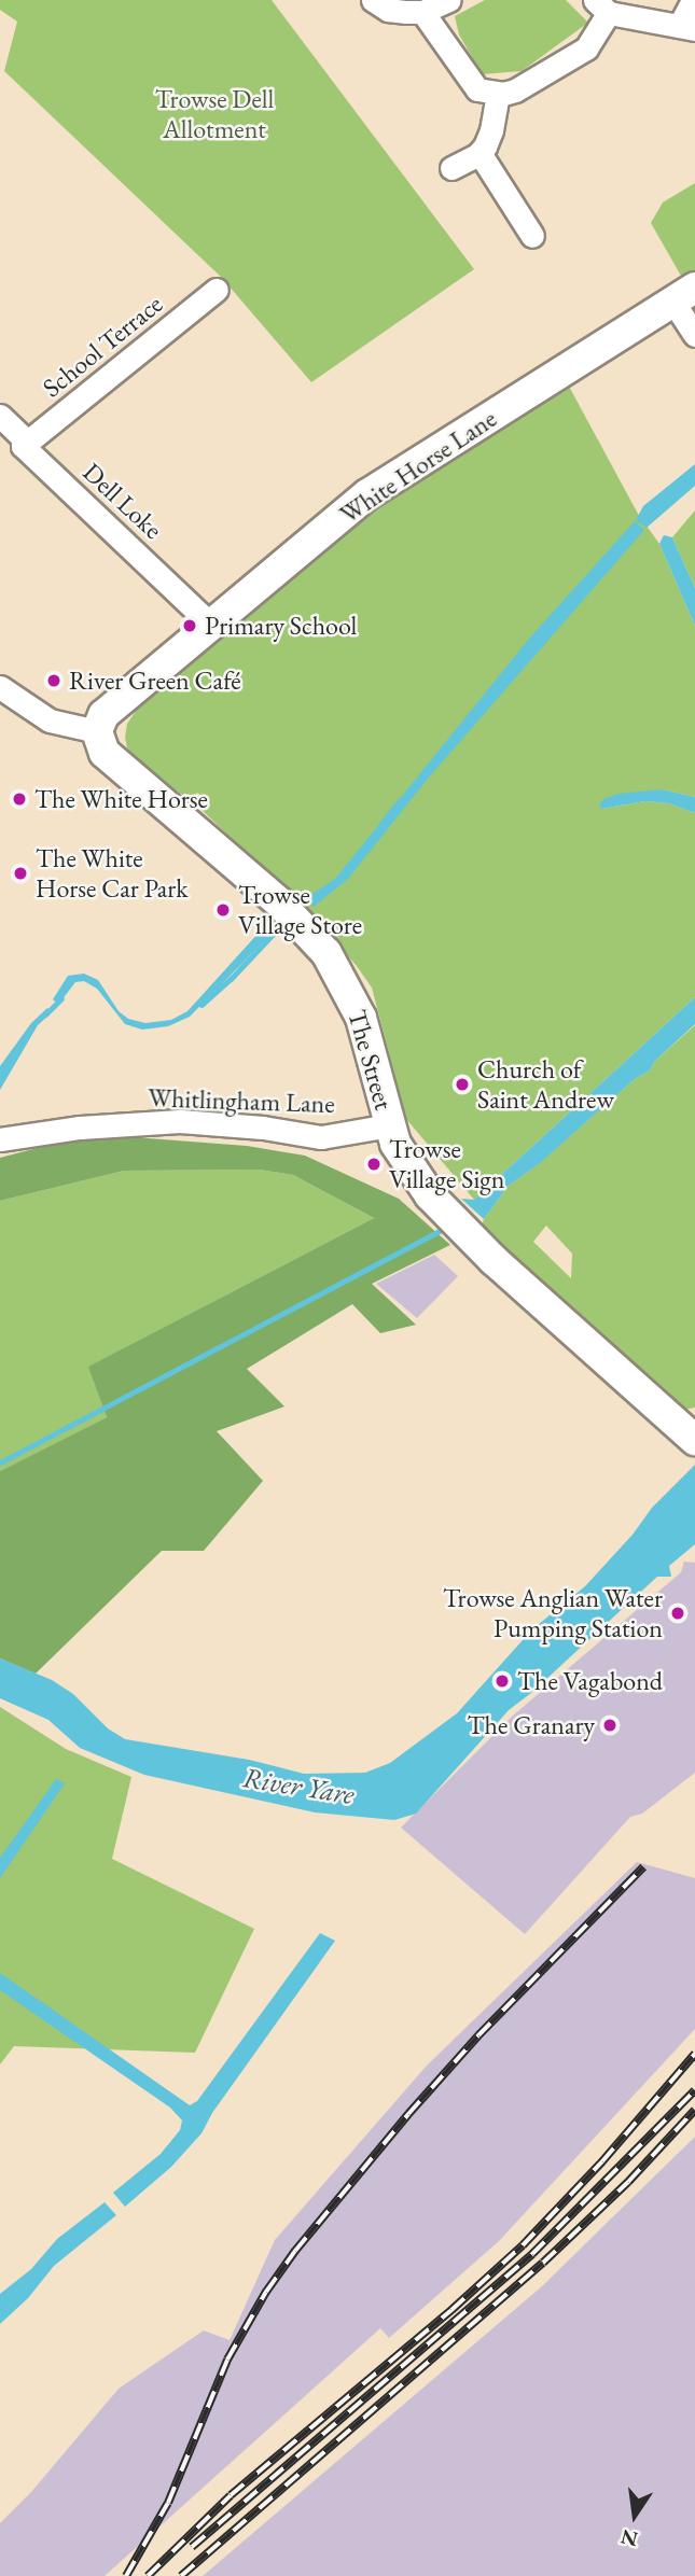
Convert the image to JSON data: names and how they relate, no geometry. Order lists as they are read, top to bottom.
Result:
{
  "streets": {
    "street": [
      "School Terrace",
      "White Horse Lane",
      "Dell Loke",
      "The Street",
      "Whitlingham Lane"
    ]
  },
  "crossings": [
    ["School Terrace", "Dell Loke"],
    ["White Horse Lane", "Dell Loke"],
    ["White Horse Lane", "The Street"],
    ["The Street", "Whitlingham Lane"]
  ],
  "water": ["River Yare"],
  "parks": ["Trowse Dell Allotment"],
  "places": [
    "Primary School",
    "River Green Café",
    "The White Horse",
    "The White Horse Car Park",
    "Trowse Village Store",
    "Church of Saint Andrew",
    "Trowse Village Sign",
    "Trowse Anglian Water Pumping Station",
    "The Vagabond",
    "The Granary"
  ],
  "north": "bottom"
}
